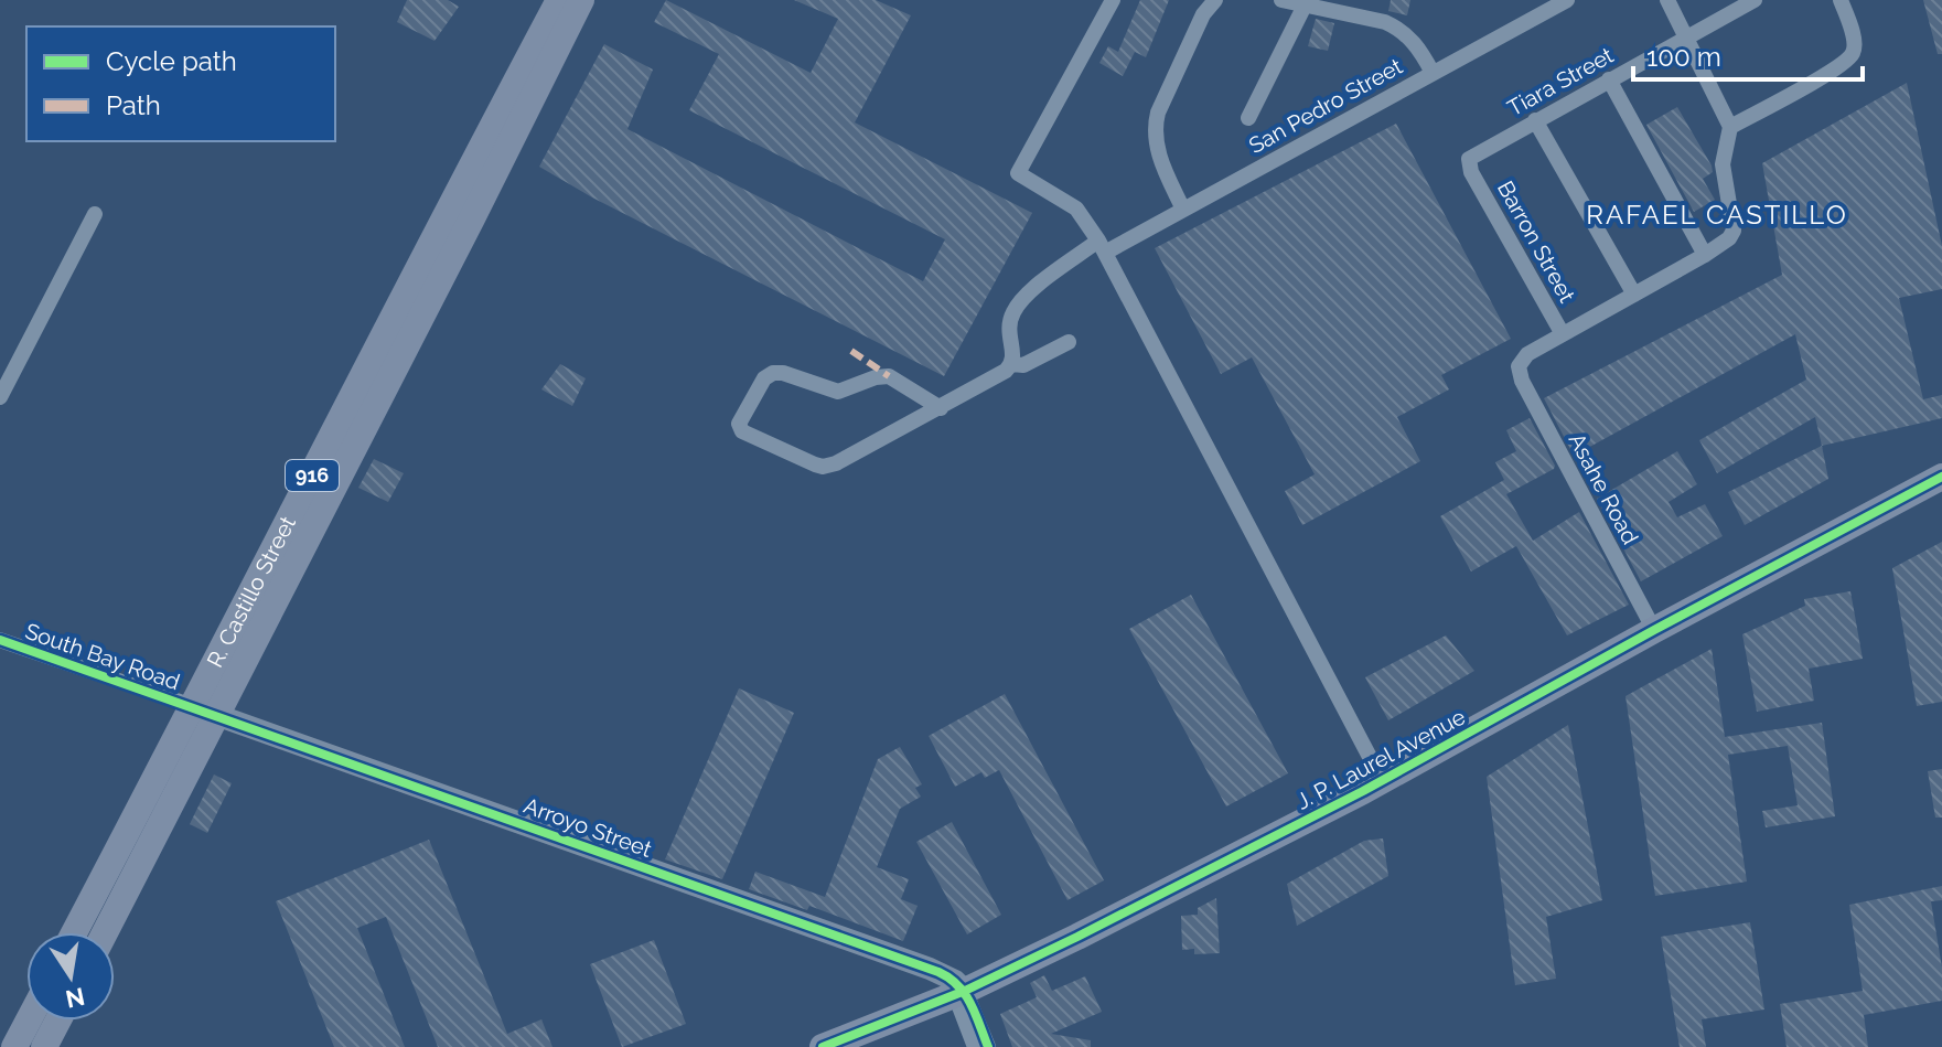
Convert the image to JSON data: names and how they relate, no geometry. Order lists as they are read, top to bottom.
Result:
{
  "streets": {
    "main road": ["916", "R. Castillo Street", "J. P. Laurel Avenue"],
    "street": [
      "Tiara Street",
      "San Pedro Street",
      "Barron Street",
      "Asahe Road",
      "South Bay Road",
      "Arroyo Street"
    ]
  },
  "crossings": [
    ["Tiara Street", "Barron Street"],
    ["Barron Street", "Asahe Road"],
    ["Asahe Road", "J. P. Laurel Avenue"],
    ["R. Castillo Street", "South Bay Road"],
    ["R. Castillo Street", "Arroyo Street"],
    ["South Bay Road", "Arroyo Street"],
    ["J. P. Laurel Avenue", "Arroyo Street"]
  ],
  "districts": ["RAFAEL CASTILLO"],
  "legend": ["Cycle path", "Path"],
  "scale_bar": "100 m",
  "north": "bottom"
}
